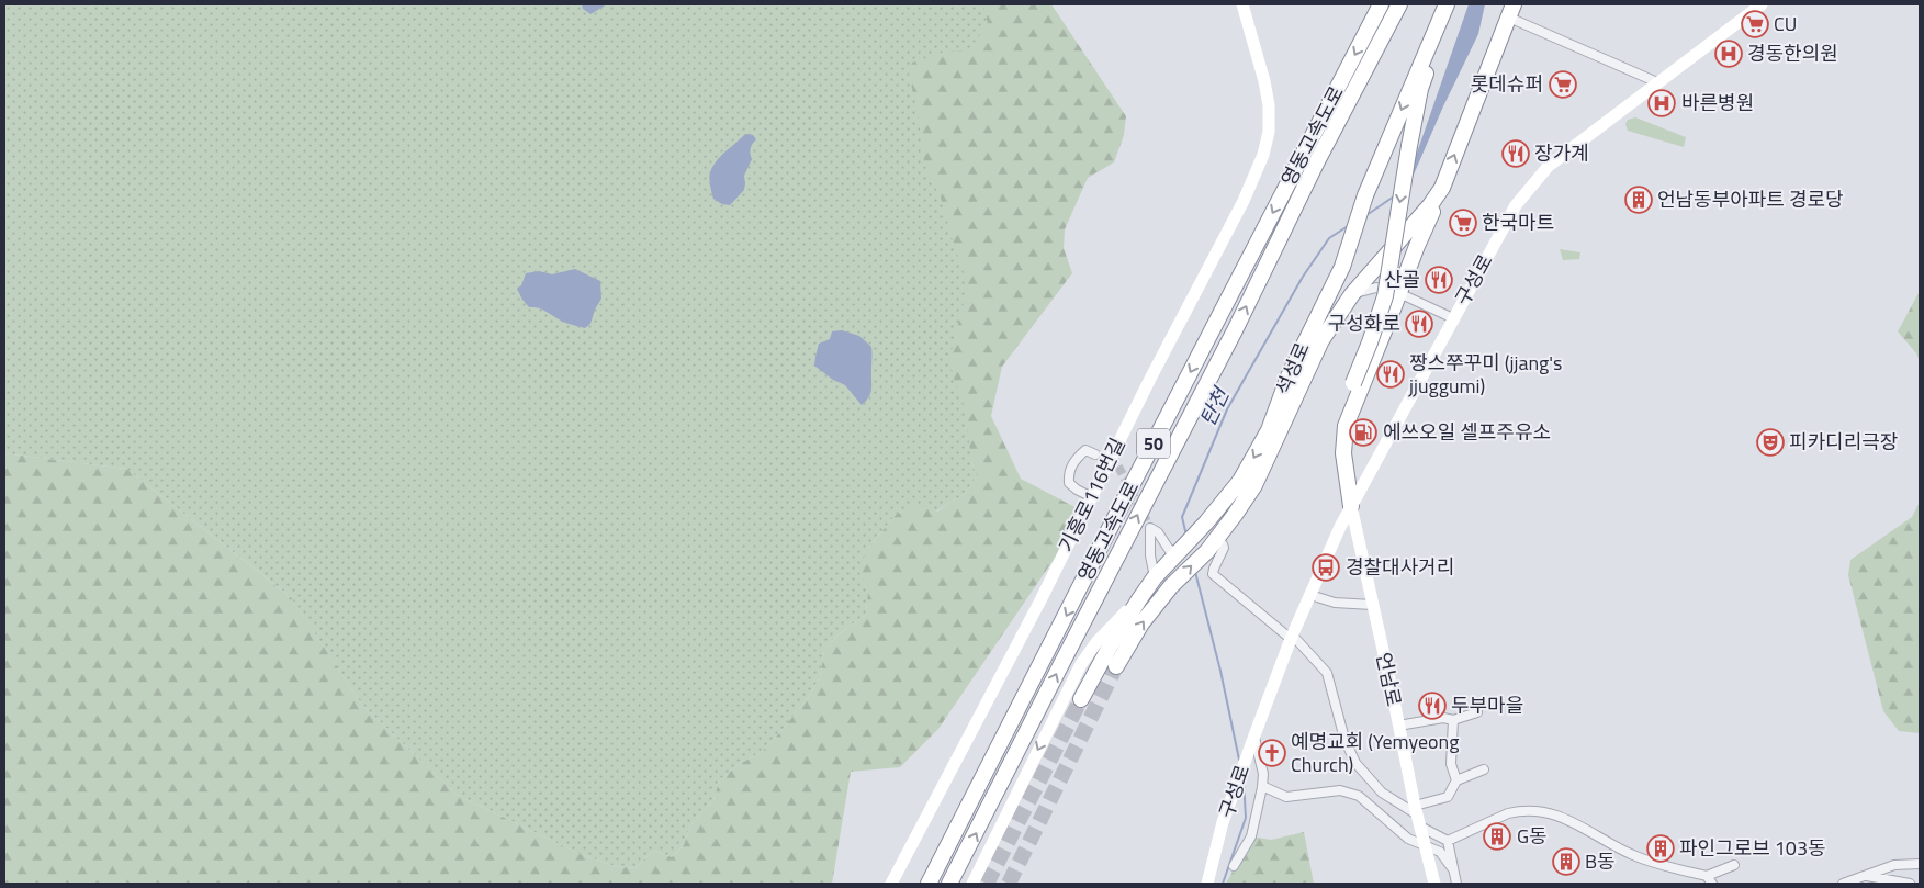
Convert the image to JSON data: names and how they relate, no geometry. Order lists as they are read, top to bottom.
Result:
{
  "streets": {
    "highway": ["영동고속도로", "석성로", "50"],
    "main road": ["구성로", "기흥로116번길", "언남로"]
  },
  "crossings": [
    ["구성로", "언남로"]
  ],
  "water": ["탄천"],
  "places": {
    "supermarket": ["CU", "롯데슈퍼", "한국마트"],
    "hospital": ["경동한의원", "바른병원"],
    "restaurant": [
      "장가계",
      "산골",
      "구성화로",
      "짱스쭈꾸미 (jjang's jjuggumi)",
      "두부마을"
    ],
    "building": [
      "언남동부아파트 경로당",
      "G동",
      "파인그로브 103동",
      "B동"
    ],
    "fuel station": ["에쓰오일 셀프주유소"],
    "theatre": ["피카디리극장"],
    "bus stop": ["경찰대사거리"],
    "church": ["예명교회 (Yemyeong Church)"]
  }
}
